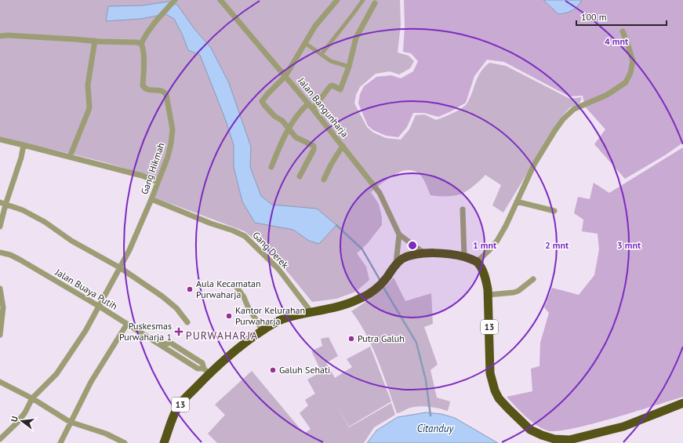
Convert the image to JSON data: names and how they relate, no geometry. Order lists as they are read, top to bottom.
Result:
{
  "streets": {
    "highway": ["13"],
    "street": [
      "Jalan Bangunharja",
      "Gang Hikmah",
      "Gang Derek",
      "Jalan Buaya Putih"
    ]
  },
  "crossings": [
    ["Gang Hikmah", "Gang Derek"],
    ["Gang Hikmah", "Jalan Buaya Putih"],
    ["Gang Derek", "13"],
    ["Jalan Buaya Putih", "13"]
  ],
  "districts": ["PURWAHARJA"],
  "water": ["Citanduy"],
  "places": {
    "other": [
      "Aula Kecamatan Purwaharja",
      "Kantor Kelurahan Purwaharja",
      "Putra Galuh",
      "Galuh Sehati"
    ],
    "health": ["Puskesmas Purwaharja 1"]
  },
  "scale_bar": "100 m",
  "north": "left",
  "rings": [
    "4 mnt",
    "1 mnt",
    "2 mnt",
    "3 mnt"
  ]
}
